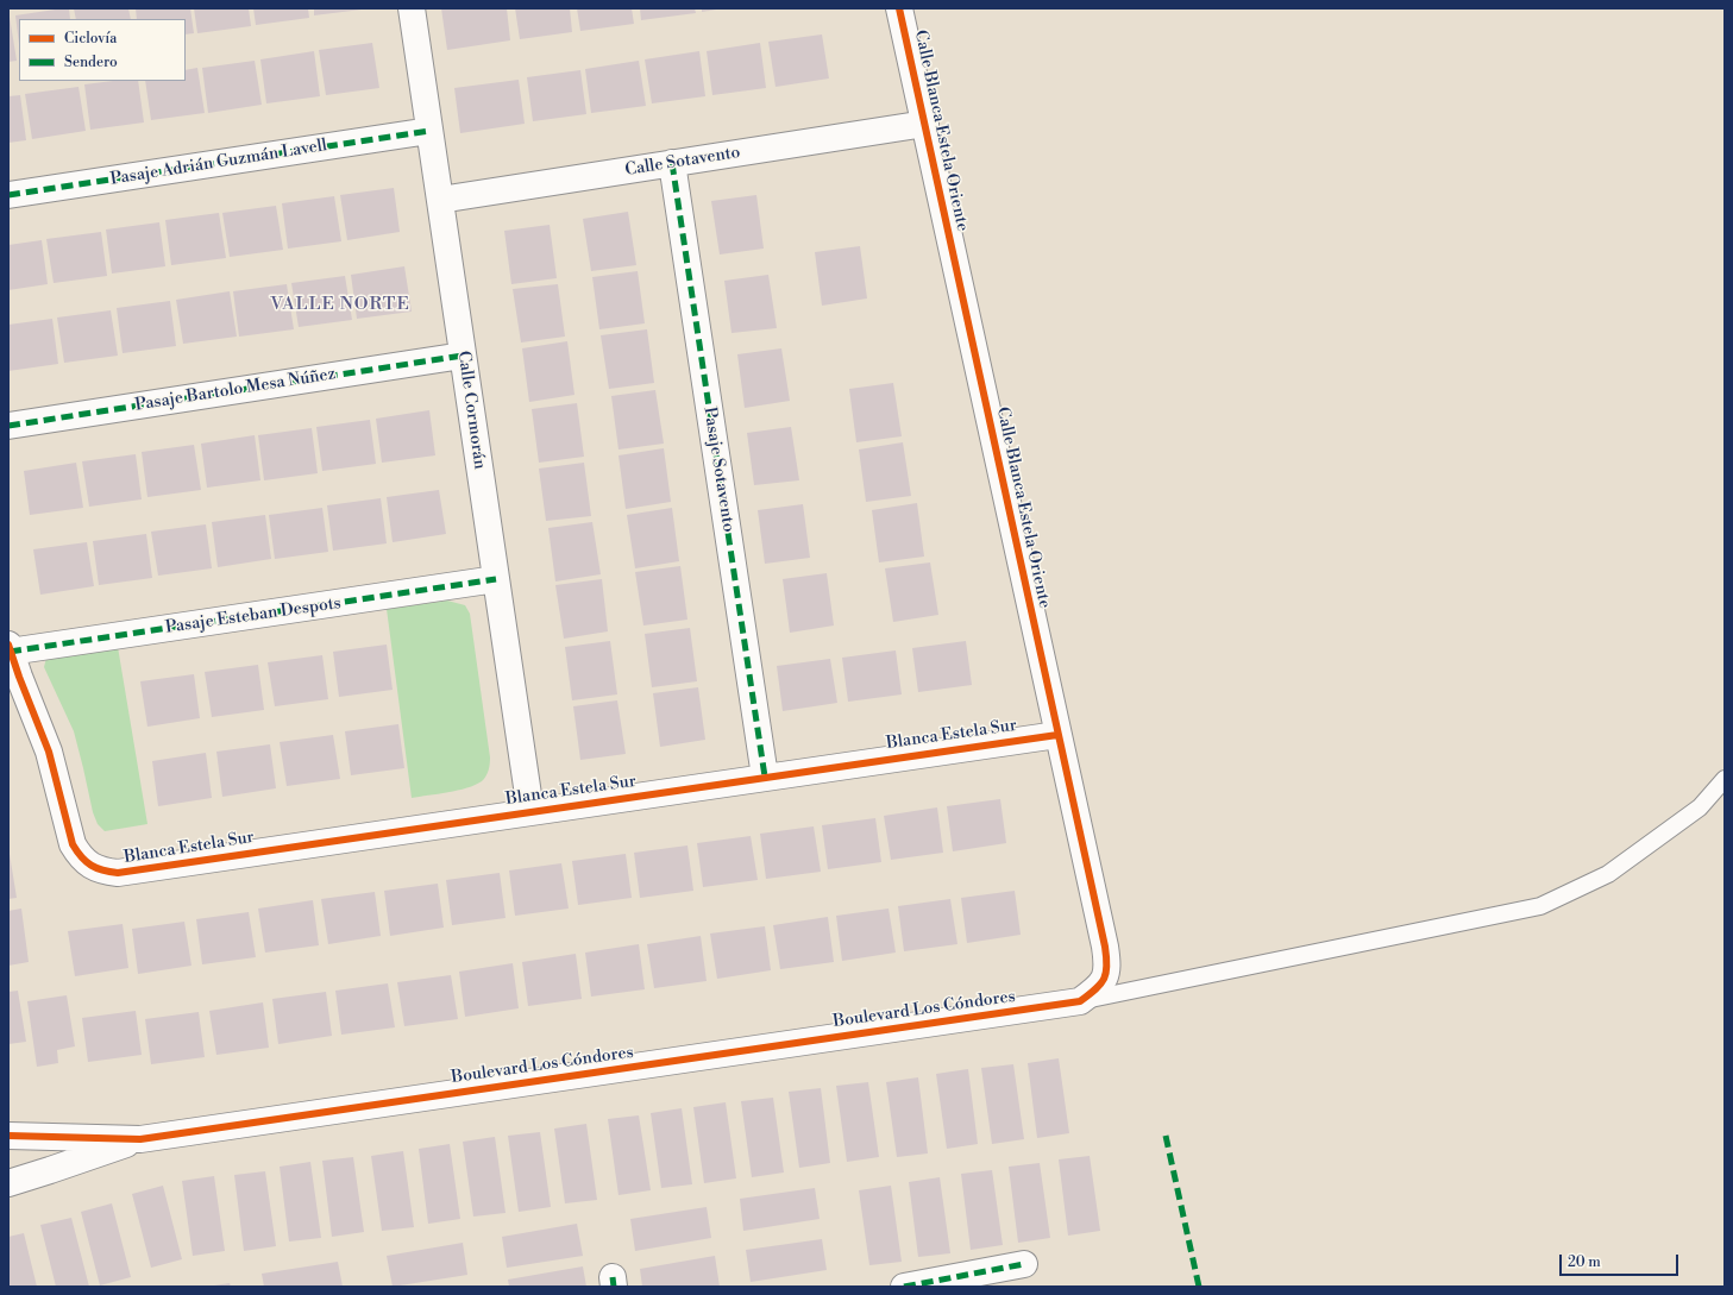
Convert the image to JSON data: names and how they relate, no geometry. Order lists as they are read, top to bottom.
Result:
{
  "streets": {
    "street": [
      "Calle Blanca Estela Oriente",
      "Calle Sotavento",
      "Pasaje Adrián Guzmán Lavell",
      "Pasaje Bartolo Mesa Núñez",
      "Calle Cormorán",
      "Pasaje Sotavento",
      "Pasaje Esteban Despots",
      "Blanca Estela Sur",
      "Boulevard Los Cóndores"
    ]
  },
  "crossings": [
    ["Calle Blanca Estela Oriente", "Calle Sotavento"],
    ["Calle Blanca Estela Oriente", "Blanca Estela Sur"],
    ["Calle Blanca Estela Oriente", "Boulevard Los Cóndores"],
    ["Calle Sotavento", "Calle Cormorán"],
    ["Calle Sotavento", "Pasaje Sotavento"],
    ["Pasaje Adrián Guzmán Lavell", "Calle Cormorán"],
    ["Pasaje Bartolo Mesa Núñez", "Calle Cormorán"],
    ["Calle Cormorán", "Pasaje Esteban Despots"],
    ["Calle Cormorán", "Blanca Estela Sur"],
    ["Pasaje Sotavento", "Blanca Estela Sur"],
    ["Pasaje Esteban Despots", "Blanca Estela Sur"]
  ],
  "districts": ["VALLE NORTE"],
  "legend": ["Ciclovía", "Sendero"],
  "scale_bar": "20 m"
}
